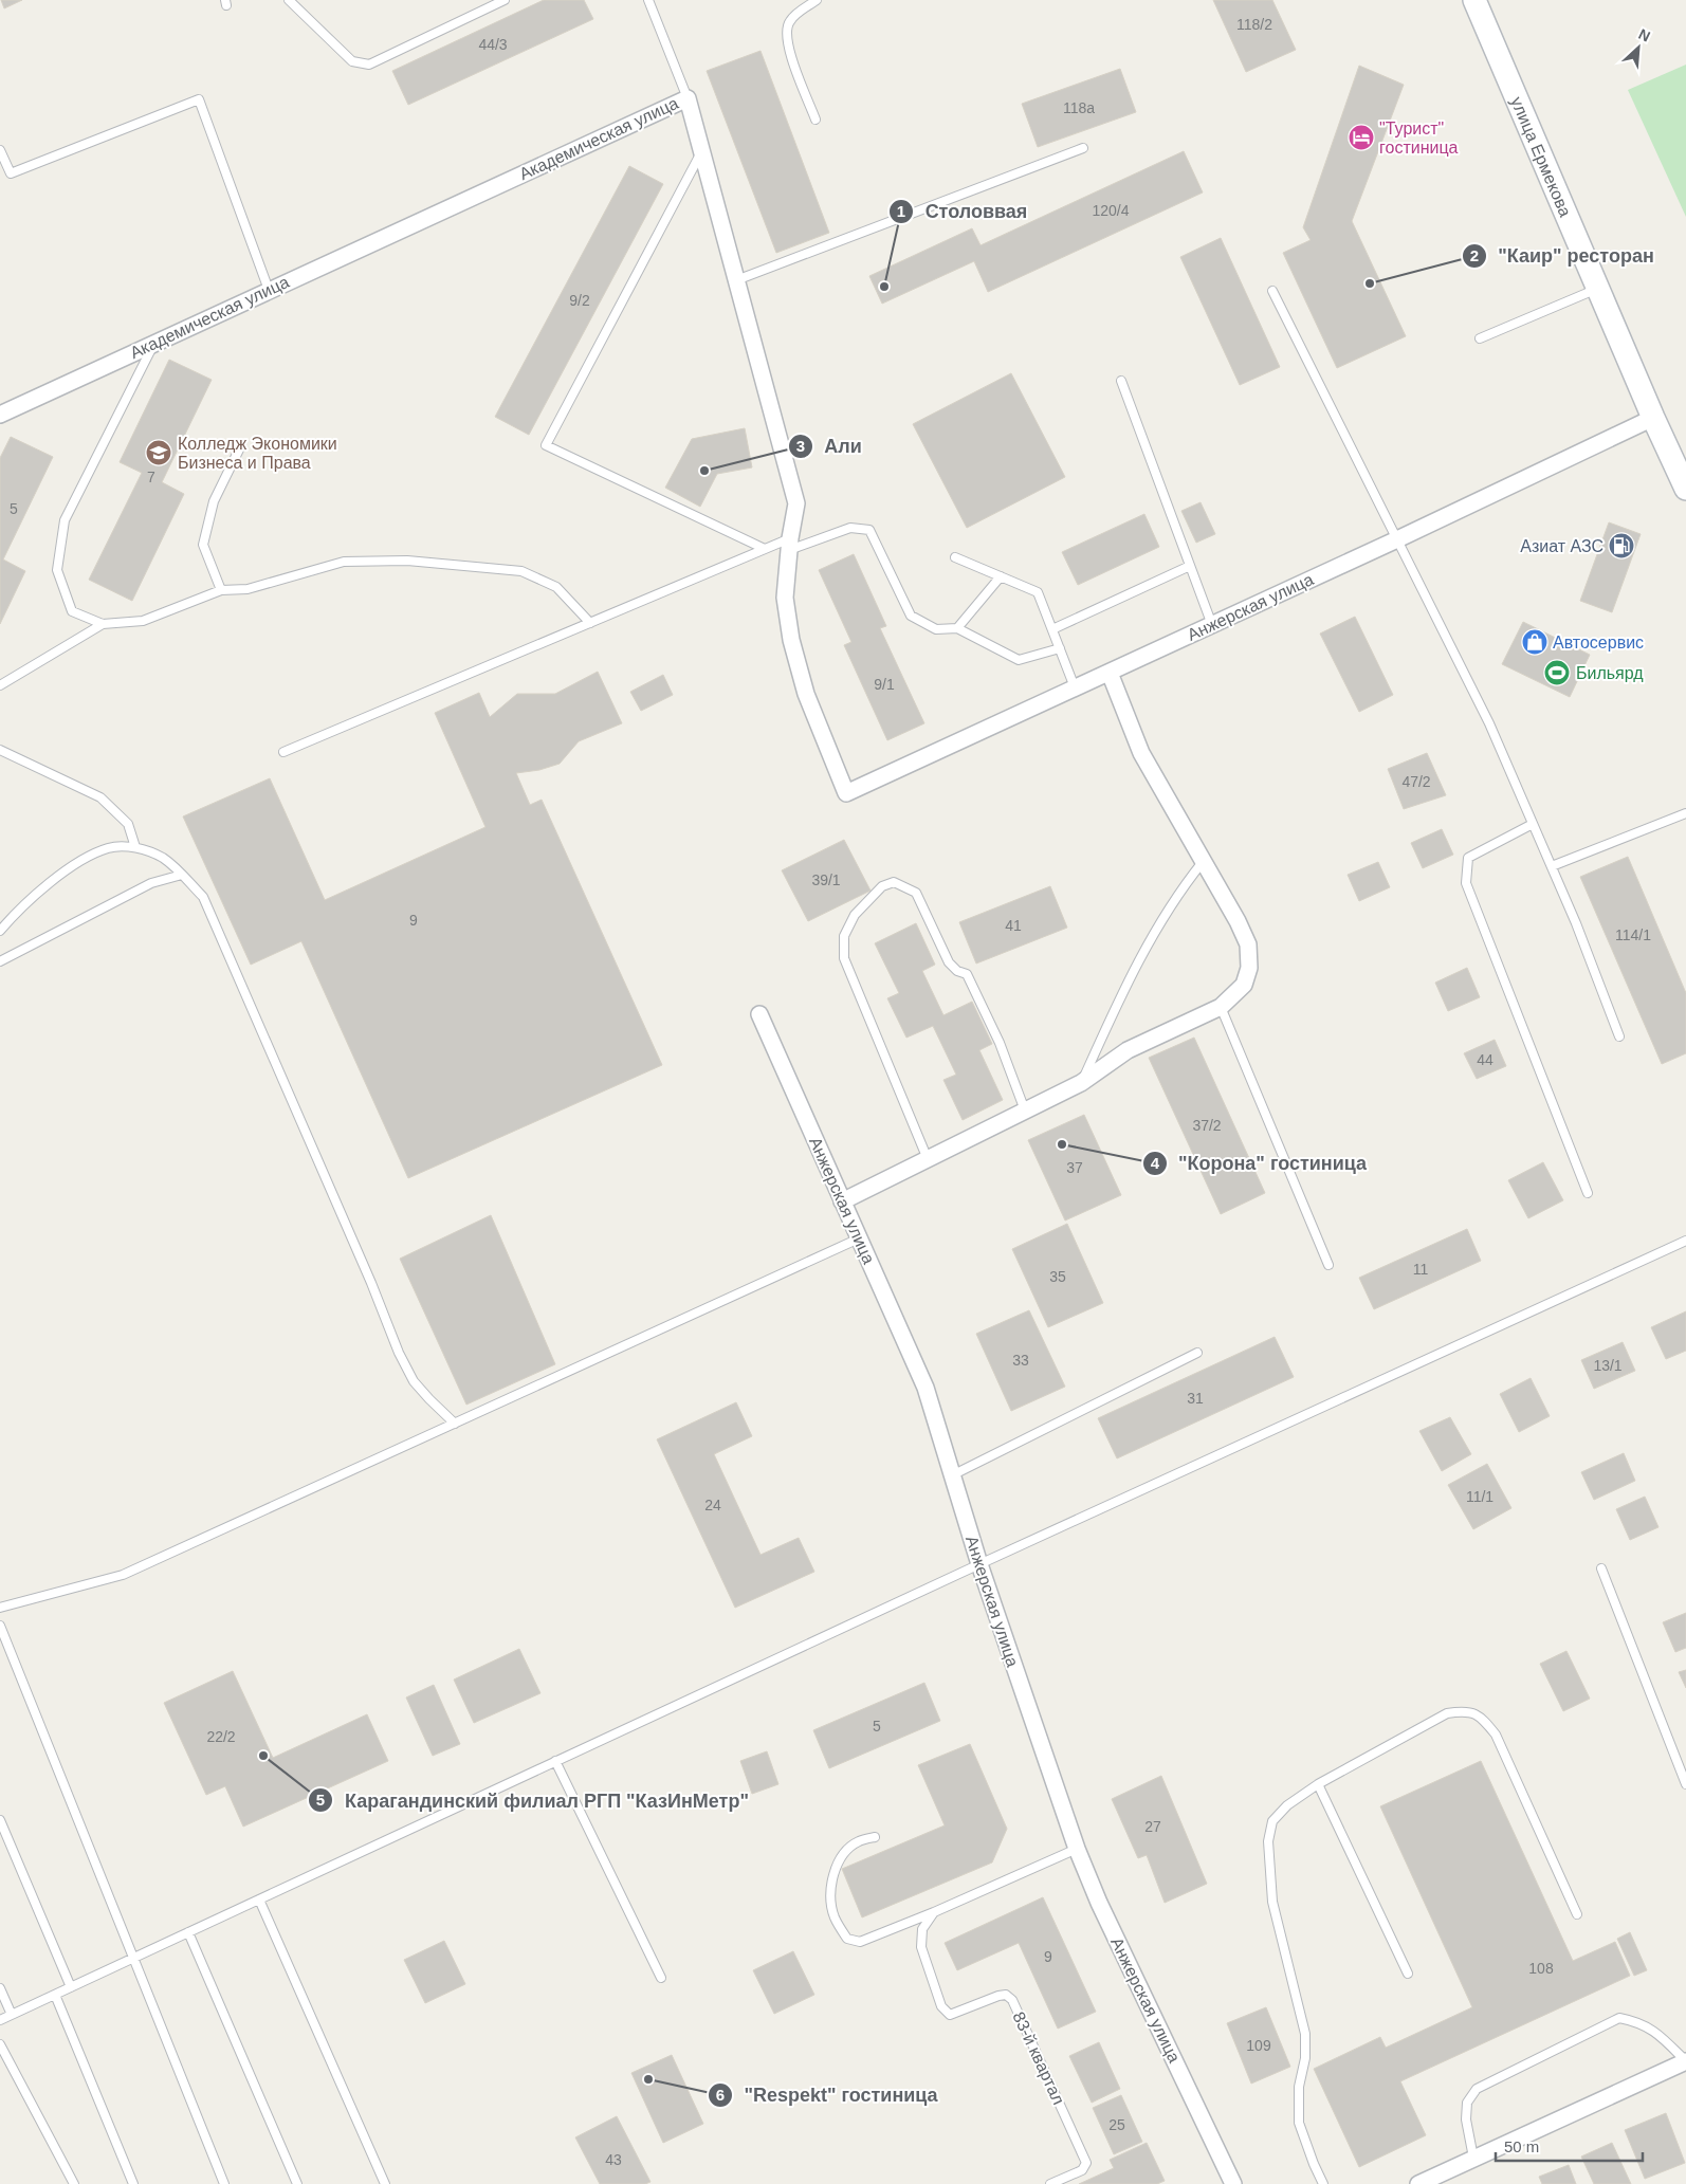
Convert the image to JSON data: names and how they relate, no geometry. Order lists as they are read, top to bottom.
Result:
{
  "streets": {
    "main road": ["улица Ермекова"],
    "street": ["Академическая улица", "Анжерская улица"],
    "lane": ["83-й квартал"]
  },
  "crossings": [
    ["Академическая улица", "Анжерская улица"],
    ["улица Ермекова", "Анжерская улица"]
  ],
  "places": {
    "hotel": ["\"Турист\" гостиница"],
    "other": [
      "\"Каир\" ресторан",
      "Столоввая",
      "Али",
      "\"Корона\" гостиница",
      "Карагандинский филиал РГП \"КазИнМетр\"",
      "\"Respekt\" гостиница"
    ],
    "school or university": ["Колледж Экономики Бизнеса и Права"],
    "fuel station": ["Азиат АЗС"],
    "shop": ["Автосервис"],
    "sports": ["Бильярд"]
  },
  "house_numbers": [
    "118/2",
    "44/3",
    "118а",
    "120/4",
    "9/2",
    "7",
    "5",
    "9/1",
    "47/2",
    "39/1",
    "9",
    "41",
    "114/1",
    "44",
    "37/2",
    "37",
    "11",
    "35",
    "33",
    "13/1",
    "31",
    "11/1",
    "24",
    "5",
    "22/2",
    "27",
    "9",
    "108",
    "109",
    "25",
    "43"
  ],
  "scale_bar": "50 m",
  "north": "top right"
}
